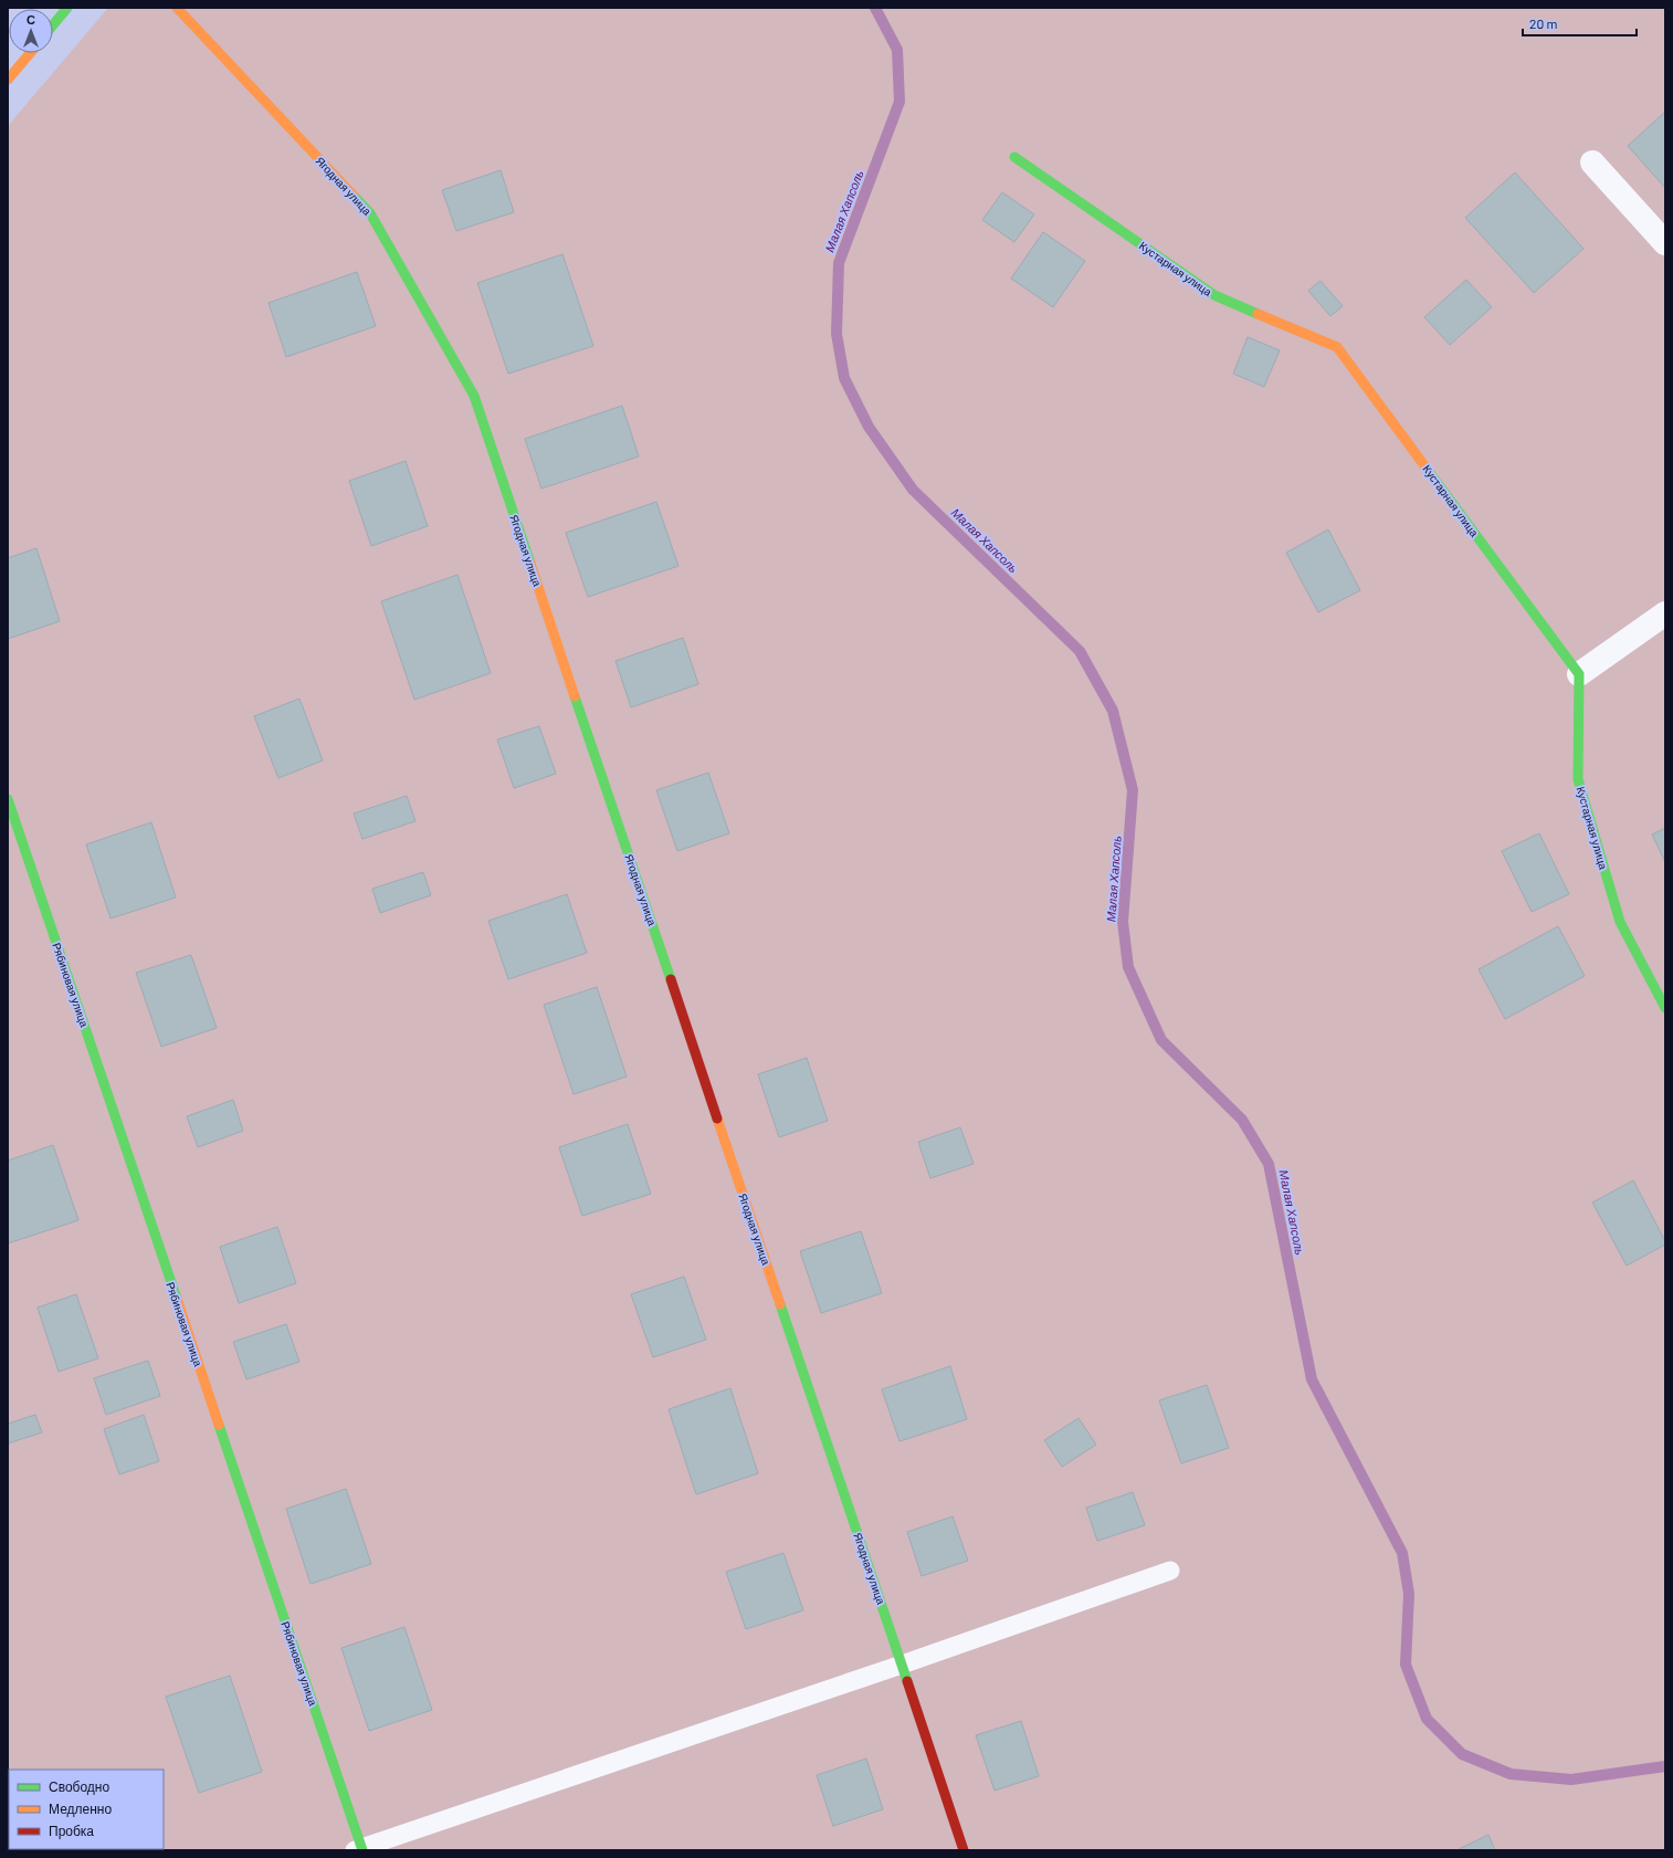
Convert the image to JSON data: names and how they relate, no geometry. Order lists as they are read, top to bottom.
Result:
{
  "streets": {
    "street": ["Ягодная улица", "Кустарная улица", "Рябиновая улица"]
  },
  "water": ["Малая Хапсоль"],
  "legend": ["Свободно", "Медленно", "Пробка"],
  "scale_bar": "20 m",
  "north": "top"
}
